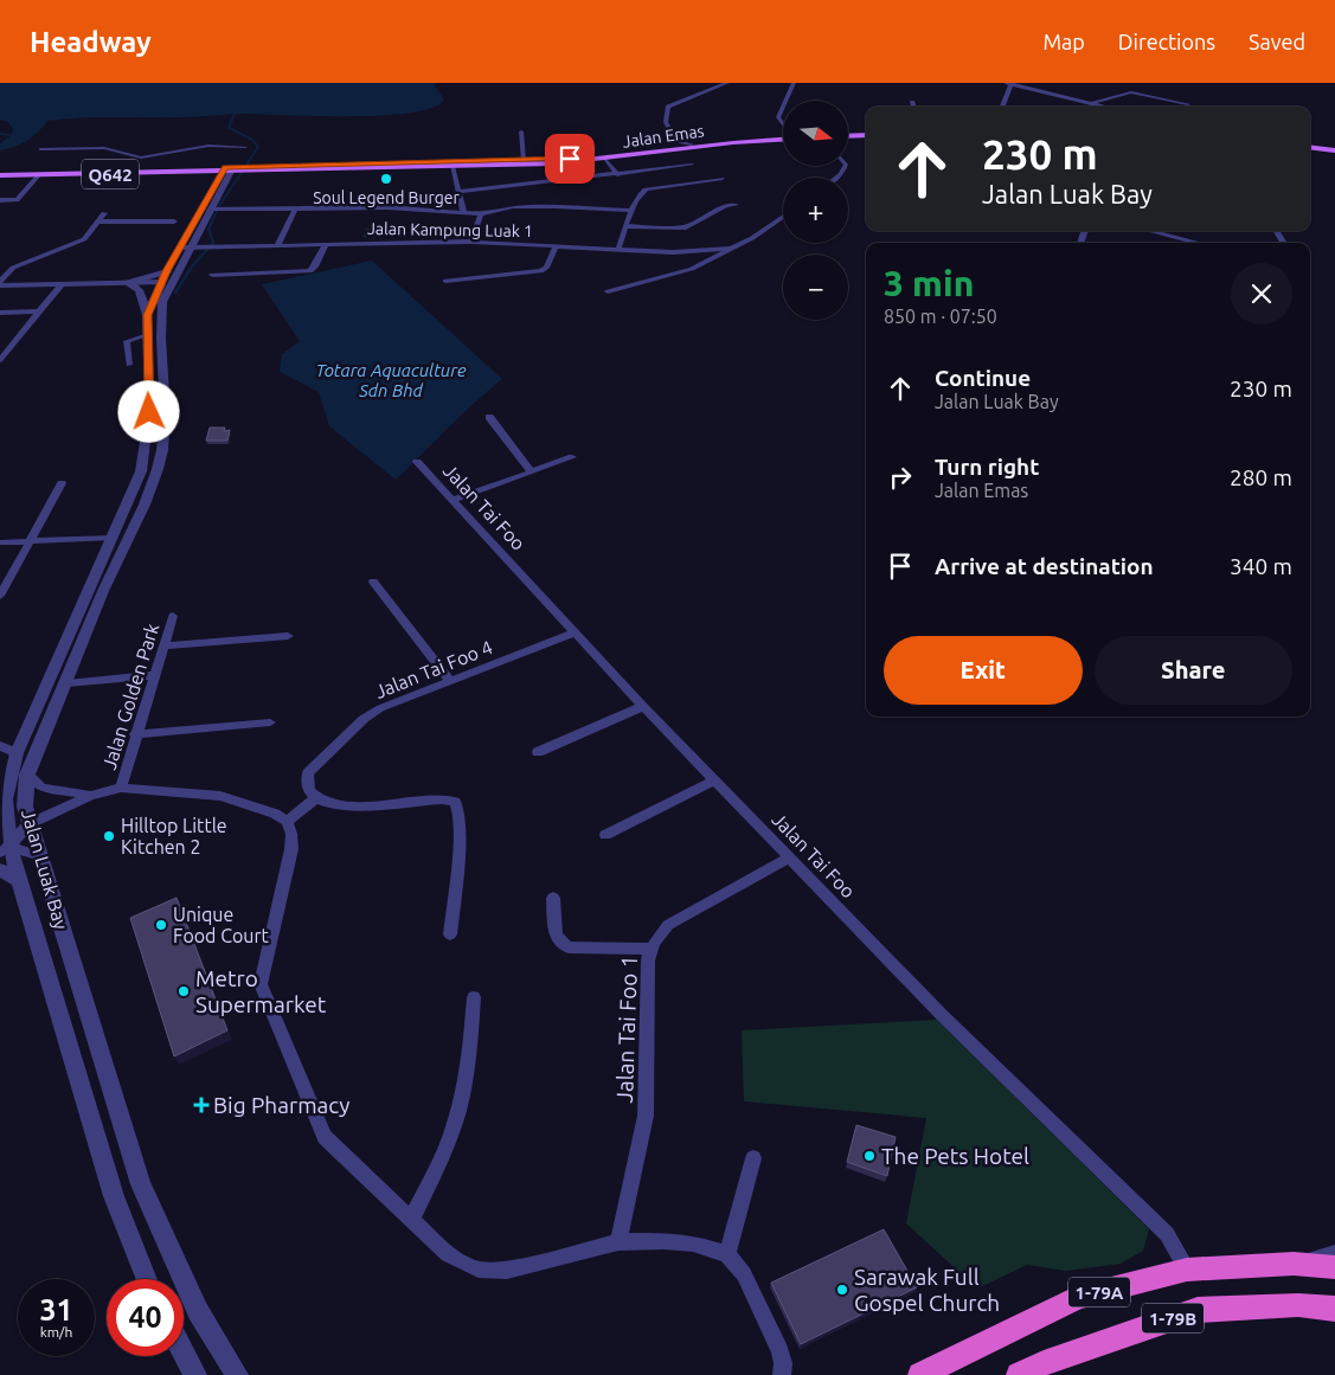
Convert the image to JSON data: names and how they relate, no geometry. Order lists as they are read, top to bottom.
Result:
{
  "streets": {
    "highway": ["1-79A", "1-79B"],
    "main road": ["Jalan Emas", "Q642"],
    "street": [
      "Jalan Kampung Luak 1",
      "Jalan Tai Foo",
      "Jalan Tai Foo 4",
      "Jalan Golden Park",
      "Jalan Luak Bay",
      "Jalan Tai Foo 1"
    ]
  },
  "crossings": [
    ["Jalan Emas", "Q642"],
    ["Jalan Emas", "Jalan Luak Bay"],
    ["Q642", "Jalan Luak Bay"],
    ["Jalan Kampung Luak 1", "Jalan Luak Bay"],
    ["Jalan Tai Foo", "Jalan Tai Foo 4"],
    ["Jalan Tai Foo", "Jalan Tai Foo 1"],
    ["Jalan Tai Foo", "1-79A"]
  ],
  "water": ["Totara Aquaculture Sdn Bhd"],
  "places": {
    "other": [
      "Soul Legend Burger",
      "Hilltop Little Kitchen 2",
      "Unique Food Court",
      "Metro Supermarket",
      "The Pets Hotel",
      "Sarawak Full Gospel Church"
    ],
    "health": ["Big Pharmacy"]
  },
  "north": "right",
  "page": {
    "header": "Headway",
    "nav": ["Map", "Directions", "Saved"],
    "map_buttons": ["+", "−"],
    "turn": ["230 m", "Jalan Luak Bay"],
    "heading": ["3 min", "850 m · 07:50"],
    "list": [
      {
        "name": "Continue",
        "note": "Jalan Luak Bay",
        "value": "230 m"
      },
      {
        "name": "Turn right",
        "note": "Jalan Emas",
        "value": "280 m"
      },
      {
        "name": "Arrive at destination",
        "value": "340 m"
      }
    ],
    "buttons": ["Exit", "Share"],
    "speed": "31 km/h",
    "limit": "40"
  }
}
